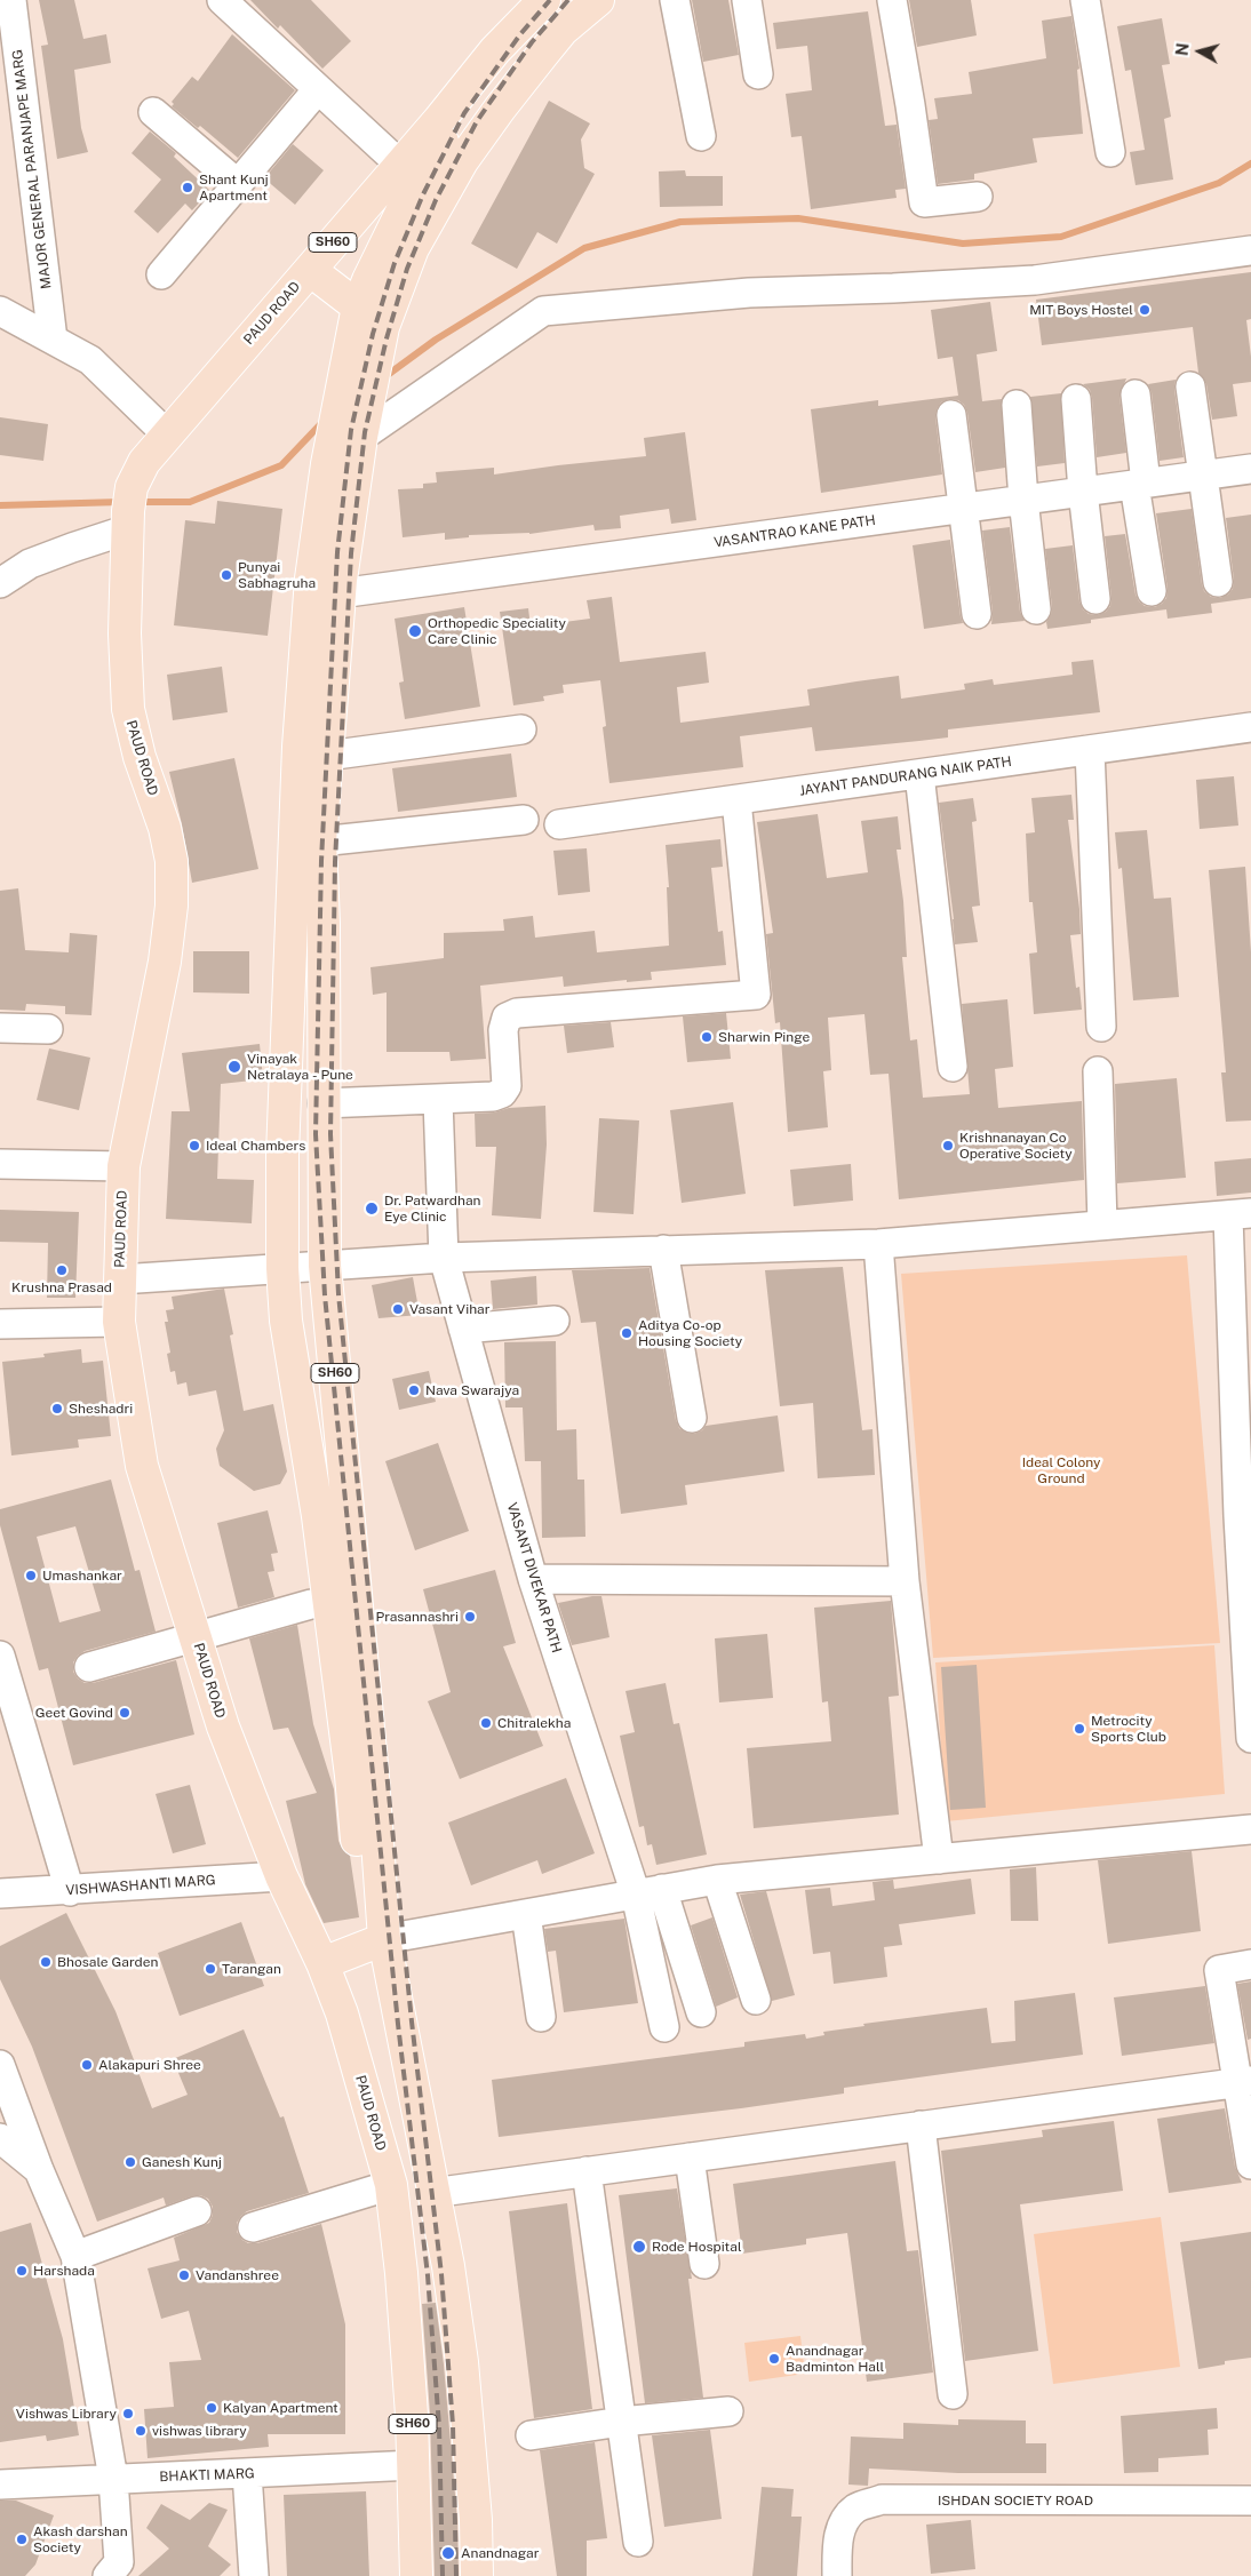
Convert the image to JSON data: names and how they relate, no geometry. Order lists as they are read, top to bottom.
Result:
{
  "streets": {
    "main road": ["SH60", "PAUD ROAD"],
    "street": [
      "MAJOR GENERAL PARANJAPE MARG",
      "VASANTRAO KANE PATH",
      "JAYANT PANDURANG NAIK PATH",
      "VASANT DIVEKAR PATH",
      "VISHWASHANTI MARG",
      "BHAKTI MARG",
      "ISHDAN SOCIETY ROAD"
    ]
  },
  "crossings": [
    ["SH60", "VASANTRAO KANE PATH"],
    ["PAUD ROAD", "VISHWASHANTI MARG"],
    ["PAUD ROAD", "BHAKTI MARG"]
  ],
  "parks": ["Ideal Colony Ground"],
  "places": [
    "Shant Kunj Apartment",
    "MIT Boys Hostel",
    "Punyai Sabhagruha",
    "Orthopedic Speciality Care Clinic",
    "Sharwin Pinge",
    "Vinayak Netralaya - Pune",
    "Ideal Chambers",
    "Krishnanayan Co Operative Society",
    "Dr. Patwardhan Eye Clinic",
    "Krushna Prasad",
    "Vasant Vihar",
    "Aditya Co-op Housing Society",
    "Nava Swarajya",
    "Sheshadri",
    "Umashankar",
    "Prasannashri",
    "Geet Govind",
    "Chitralekha",
    "Metrocity Sports Club",
    "Bhosale Garden",
    "Tarangan",
    "Alakapuri Shree",
    "Ganesh Kunj",
    "Rode Hospital",
    "Harshada",
    "Vandanshree",
    "Anandnagar Badminton Hall",
    "Kalyan Apartment",
    "Vishwas Library",
    "vishwas library",
    "Akash darshan Society",
    "Anandnagar"
  ],
  "north": "left"
}
